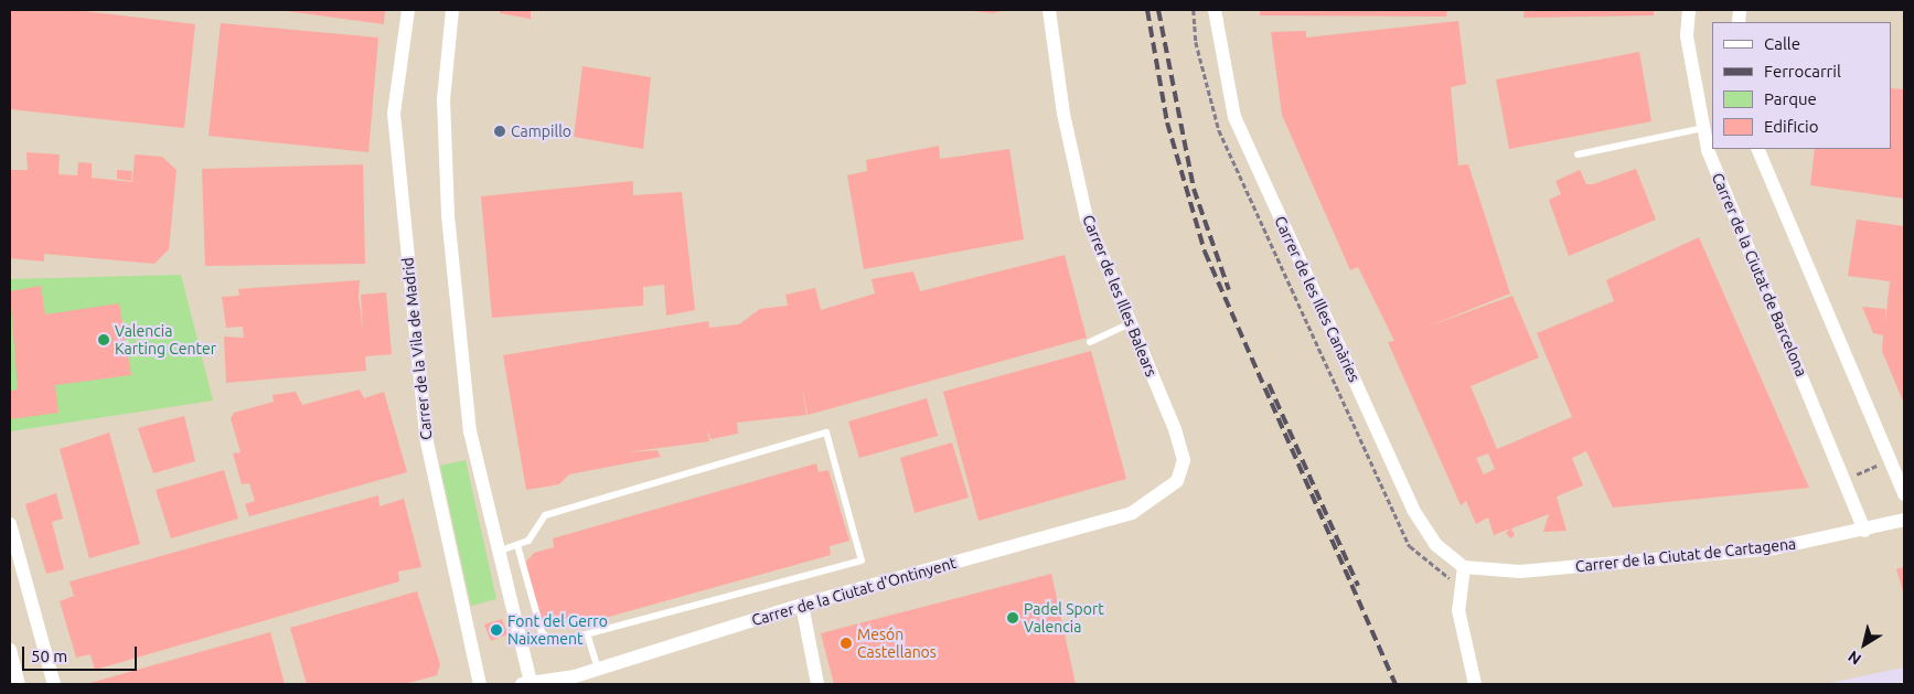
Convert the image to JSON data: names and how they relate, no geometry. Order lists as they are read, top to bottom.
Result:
{
  "streets": {
    "street": [
      "Carrer de la Ciutat de Barcelona",
      "Carrer de les Illes Balears",
      "Carrer de les Illes Canàries",
      "Carrer de la Vila de Madrid",
      "Carrer de la Ciutat de Cartagena",
      "Carrer de la Ciutat d'Ontinyent"
    ]
  },
  "crossings": [
    ["Carrer de la Ciutat de Barcelona", "Carrer de la Ciutat de Cartagena"],
    ["Carrer de les Illes Balears", "Carrer de la Ciutat d'Ontinyent"],
    ["Carrer de les Illes Canàries", "Carrer de la Ciutat de Cartagena"]
  ],
  "places": [
    "Campillo",
    "Valencia Karting Center",
    "Padel Sport Valencia",
    "Font del Gerro Naixement",
    "Mesón Castellanos"
  ],
  "legend": [
    "Calle",
    "Ferrocarril",
    "Parque",
    "Edificio"
  ],
  "scale_bar": "50 m",
  "north": "bottom left"
}
